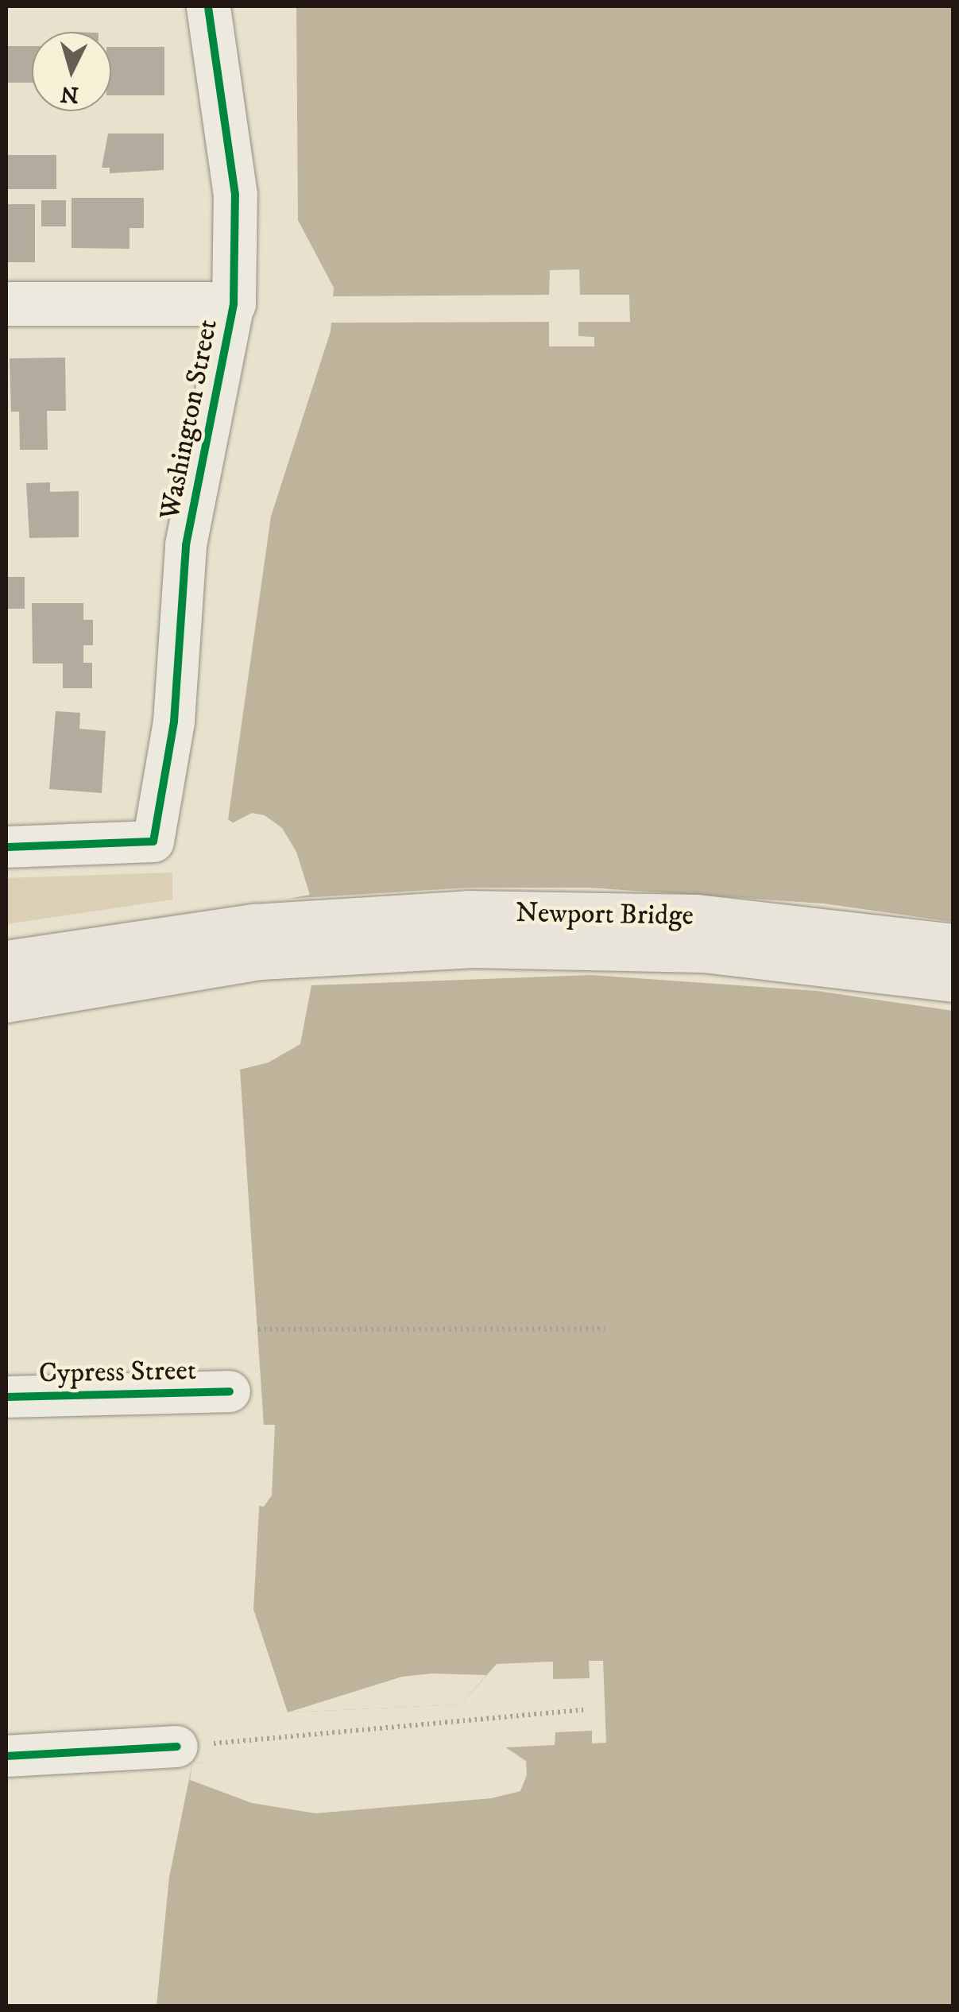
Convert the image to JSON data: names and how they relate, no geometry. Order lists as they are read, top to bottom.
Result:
{
  "streets": {
    "highway": ["Newport Bridge"],
    "street": ["Washington Street", "Cypress Street"]
  },
  "north": "bottom"
}
